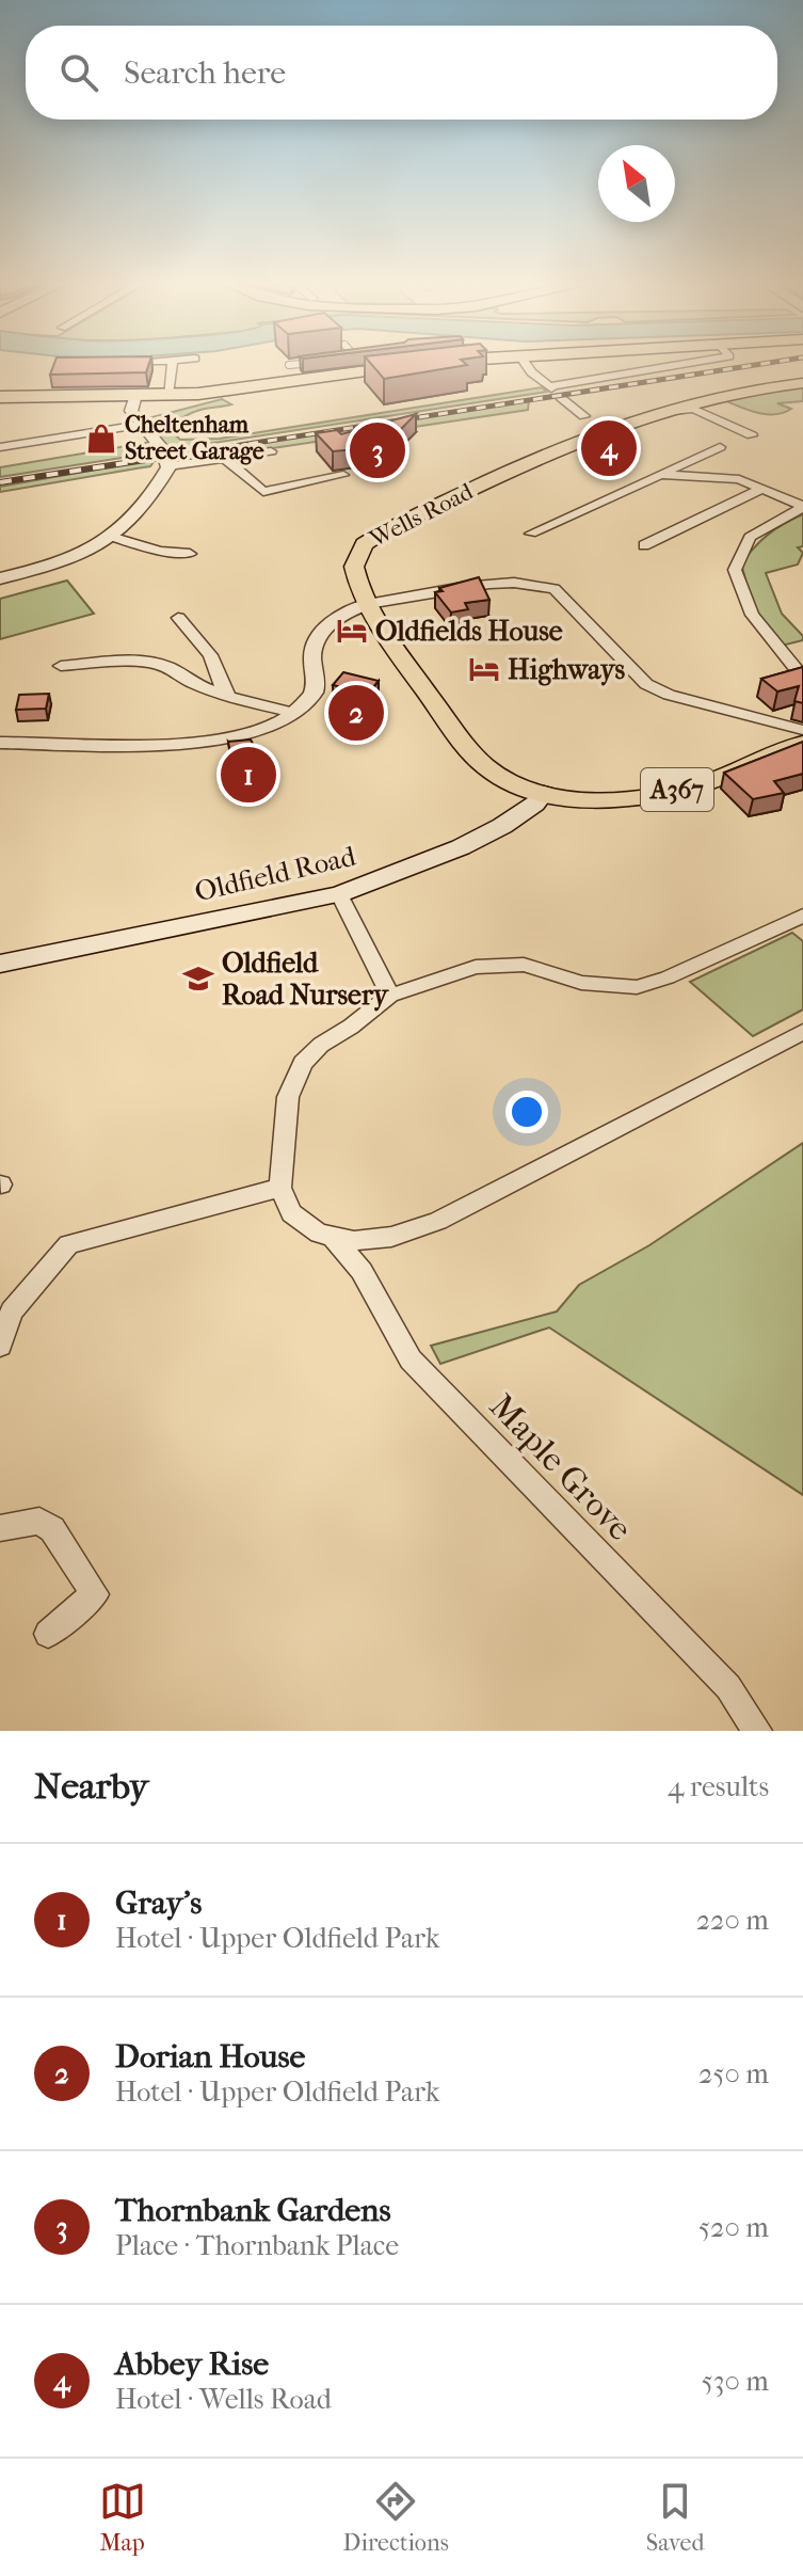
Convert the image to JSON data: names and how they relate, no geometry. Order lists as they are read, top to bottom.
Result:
{
  "streets": {
    "main road": ["Wells Road", "A367", "Oldfield Road"],
    "street": ["Maple Grove"]
  },
  "crossings": [
    ["Wells Road", "Oldfield Road"]
  ],
  "places": {
    "shop": ["Cheltenham Street Garage"],
    "hotel": ["Oldfields House", "Highways"],
    "school or university": ["Oldfield Road Nursery"]
  },
  "north": "top left",
  "page": {
    "search": "Search here",
    "pins": [
      "4",
      "3",
      "2",
      "1"
    ],
    "heading": ["Nearby", "4 results"],
    "list": [
      {
        "mark": "1",
        "name": "Gray's",
        "note": "Hotel · Upper Oldfield Park",
        "value": "220 m"
      },
      {
        "mark": "2",
        "name": "Dorian House",
        "note": "Hotel · Upper Oldfield Park",
        "value": "250 m"
      },
      {
        "mark": "3",
        "name": "Thornbank Gardens",
        "note": "Place · Thornbank Place",
        "value": "520 m"
      },
      {
        "mark": "4",
        "name": "Abbey Rise",
        "note": "Hotel · Wells Road",
        "value": "530 m"
      }
    ],
    "nav": ["Map", "Directions", "Saved"]
  }
}
